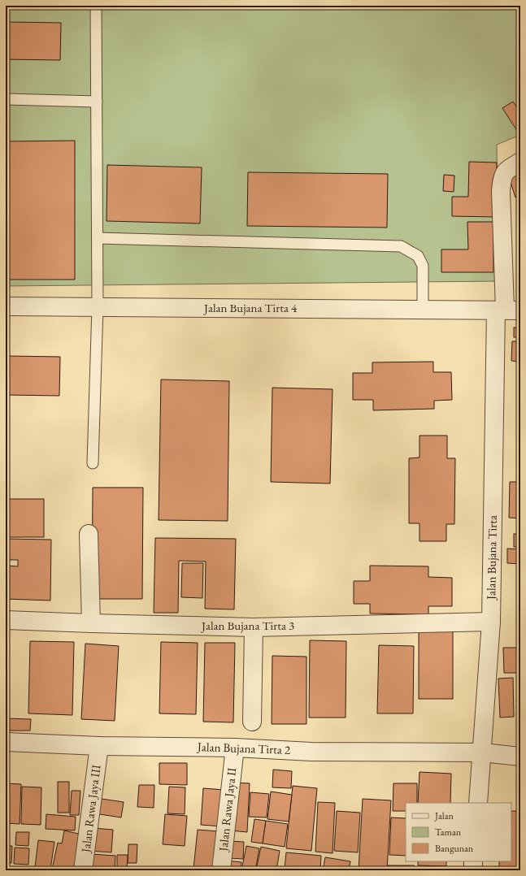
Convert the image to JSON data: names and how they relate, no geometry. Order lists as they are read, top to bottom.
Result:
{
  "streets": {
    "street": [
      "Jalan Bujana Tirta 4",
      "Jalan Bujana Tirta",
      "Jalan Bujana Tirta 3",
      "Jalan Bujana Tirta 2",
      "Jalan Rawa Jaya III",
      "Jalan Rawa Jaya II"
    ]
  },
  "crossings": [
    ["Jalan Bujana Tirta 4", "Jalan Bujana Tirta"],
    ["Jalan Bujana Tirta", "Jalan Bujana Tirta 3"],
    ["Jalan Bujana Tirta", "Jalan Bujana Tirta 2"],
    ["Jalan Bujana Tirta 2", "Jalan Rawa Jaya III"],
    ["Jalan Bujana Tirta 2", "Jalan Rawa Jaya II"]
  ],
  "legend": ["Jalan", "Taman", "Bangunan"]
}
